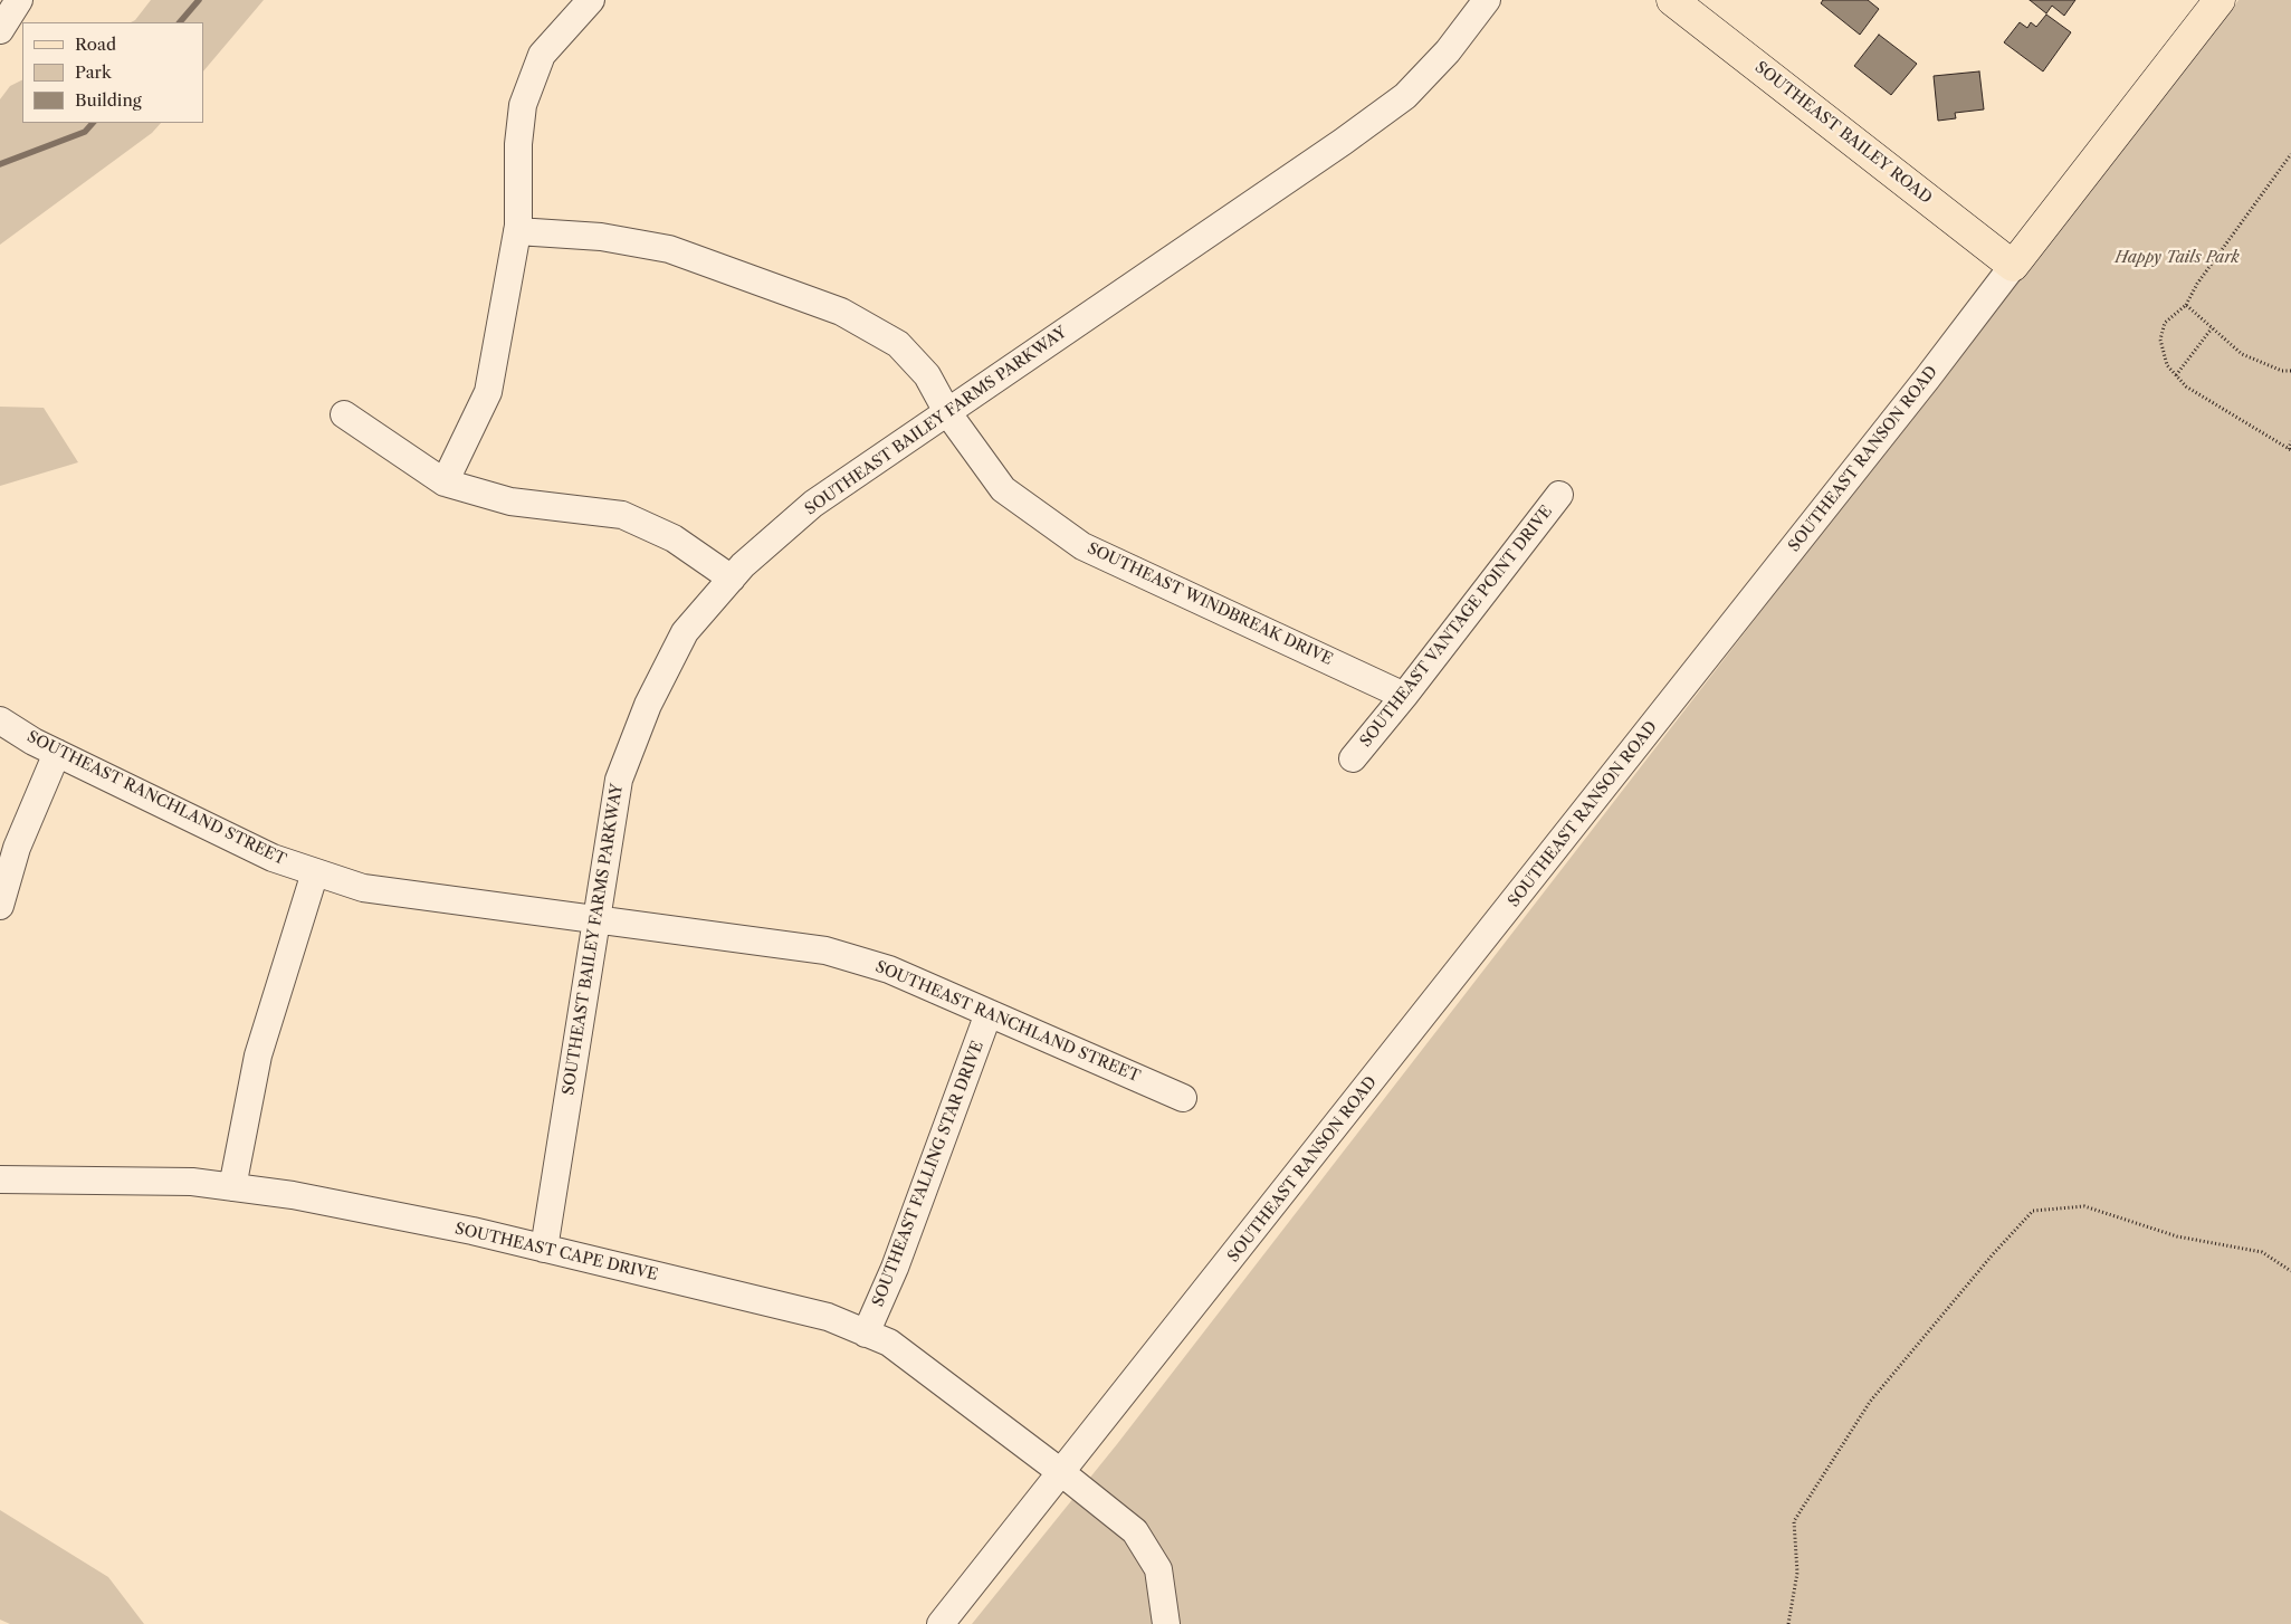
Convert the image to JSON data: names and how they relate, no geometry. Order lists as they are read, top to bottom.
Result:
{
  "streets": {
    "main road": ["SOUTHEAST BAILEY ROAD", "SOUTHEAST RANSON ROAD"],
    "street": [
      "SOUTHEAST BAILEY FARMS PARKWAY",
      "SOUTHEAST WINDBREAK DRIVE",
      "SOUTHEAST VANTAGE POINT DRIVE",
      "SOUTHEAST RANCHLAND STREET",
      "SOUTHEAST FALLING STAR DRIVE",
      "SOUTHEAST CAPE DRIVE"
    ]
  },
  "crossings": [
    ["SOUTHEAST BAILEY ROAD", "SOUTHEAST RANSON ROAD"],
    ["SOUTHEAST BAILEY FARMS PARKWAY", "SOUTHEAST WINDBREAK DRIVE"],
    ["SOUTHEAST BAILEY FARMS PARKWAY", "SOUTHEAST RANCHLAND STREET"],
    ["SOUTHEAST BAILEY FARMS PARKWAY", "SOUTHEAST CAPE DRIVE"],
    ["SOUTHEAST RANSON ROAD", "SOUTHEAST CAPE DRIVE"],
    ["SOUTHEAST WINDBREAK DRIVE", "SOUTHEAST VANTAGE POINT DRIVE"],
    ["SOUTHEAST RANCHLAND STREET", "SOUTHEAST FALLING STAR DRIVE"],
    ["SOUTHEAST FALLING STAR DRIVE", "SOUTHEAST CAPE DRIVE"]
  ],
  "parks": ["Happy Tails Park"],
  "legend": ["Road", "Park", "Building"]
}
